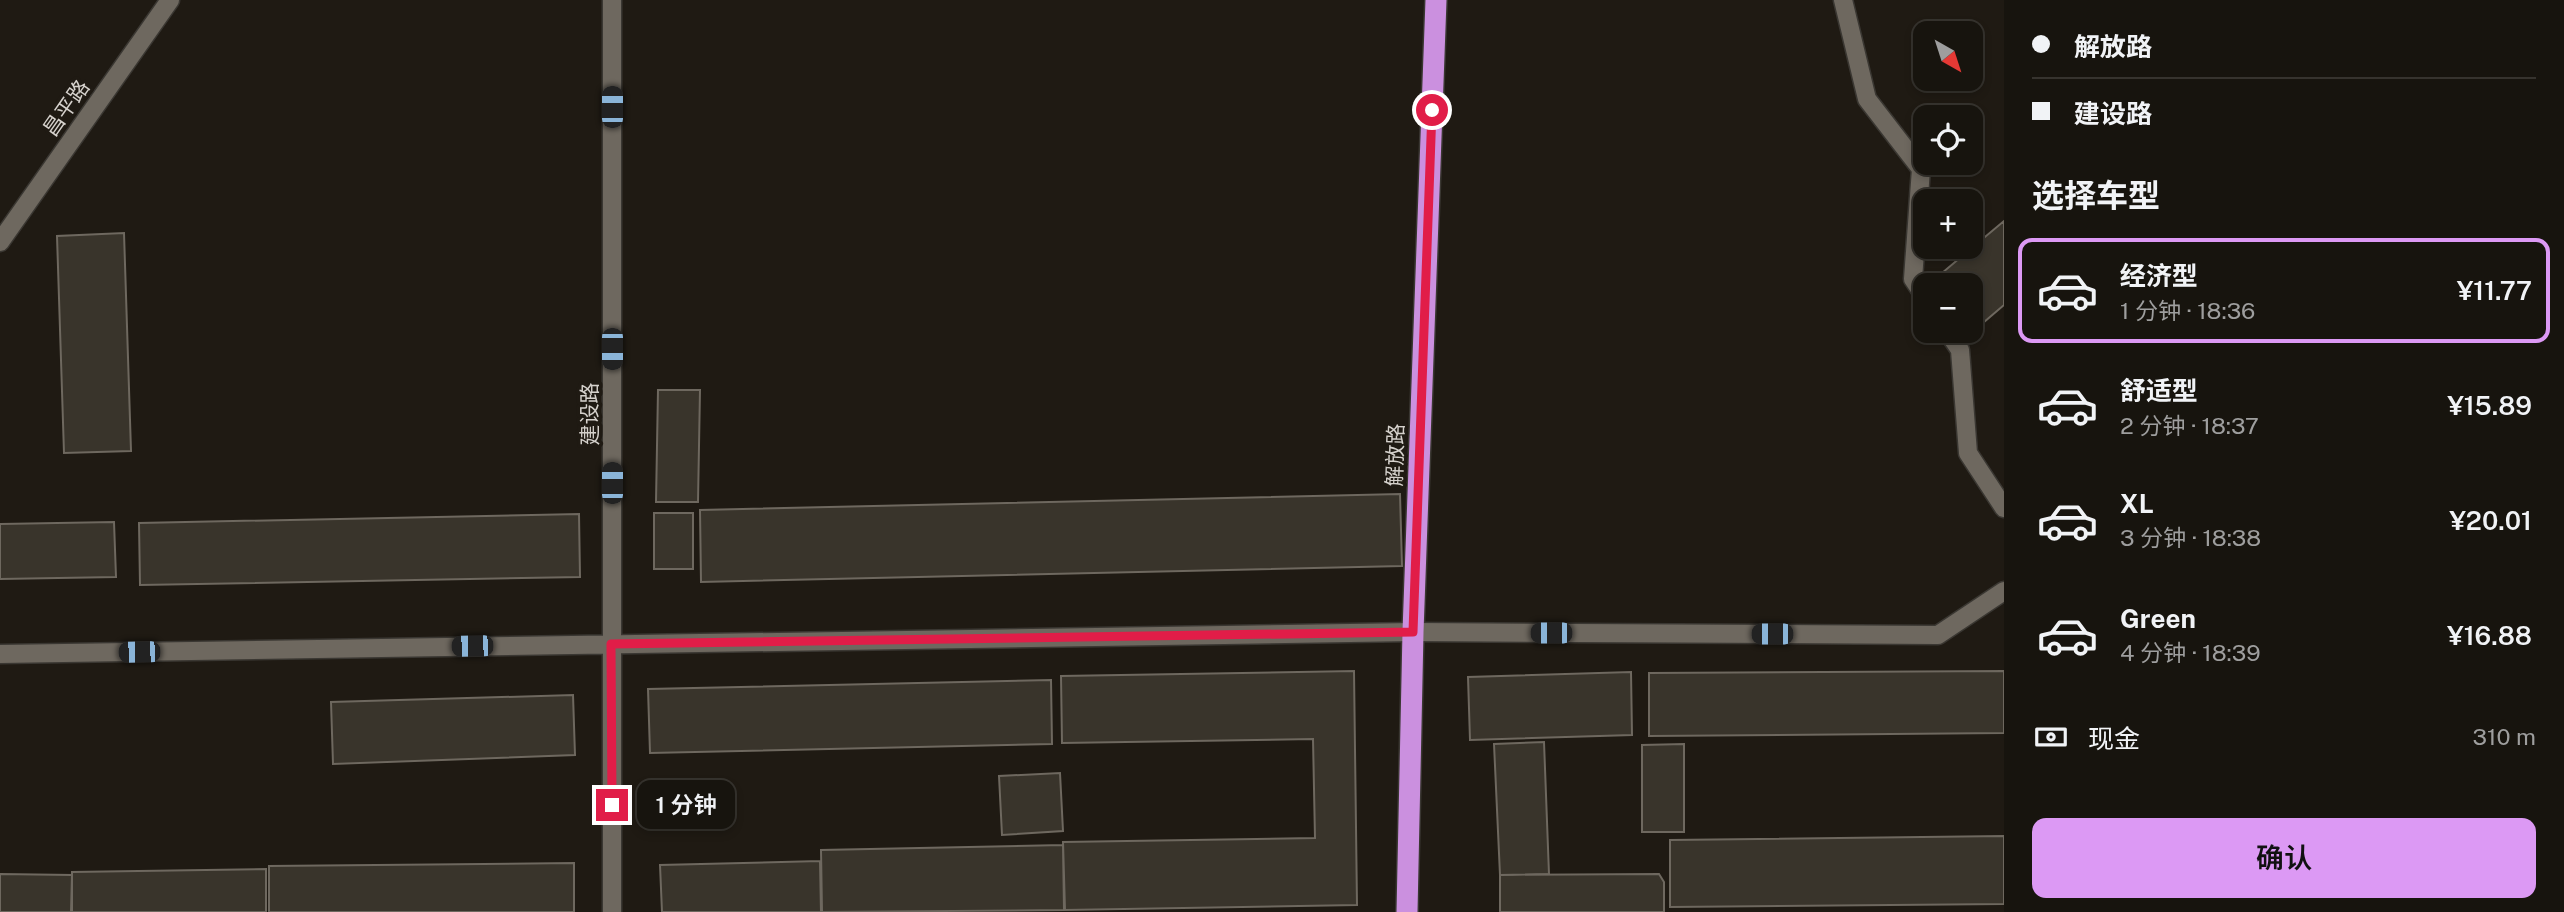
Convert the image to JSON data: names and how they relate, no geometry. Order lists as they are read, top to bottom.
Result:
{
  "streets": {
    "highway": ["解放路"],
    "street": ["昌平路", "建设路"]
  },
  "north": "bottom right",
  "page": {
    "banner": ["解放路", "建设路"],
    "map_buttons": ["+", "−"],
    "heading": "选择车型",
    "list": [
      {
        "name": "经济型",
        "note": "1 分钟 · 18:36",
        "value": "¥11.77"
      },
      {
        "name": "舒适型",
        "note": "2 分钟 · 18:37",
        "value": "¥15.89"
      },
      {
        "name": "XL",
        "note": "3 分钟 · 18:38",
        "value": "¥20.01"
      },
      {
        "name": "Green",
        "note": "4 分钟 · 18:39",
        "value": "¥16.88"
      }
    ],
    "pay": ["现金", "310 m"],
    "bubble": "1 分钟",
    "buttons": "确认"
  }
}
